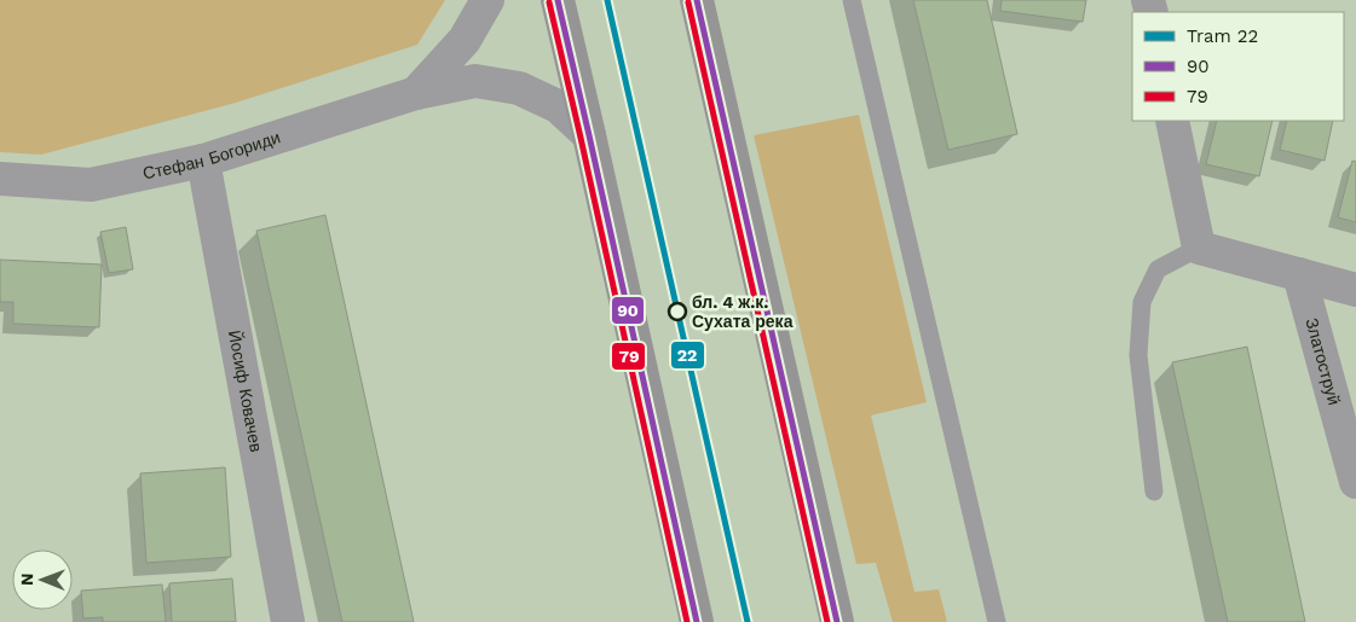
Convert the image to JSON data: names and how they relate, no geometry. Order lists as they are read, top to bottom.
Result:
{
  "streets": {
    "street": ["Стефан Богориди", "Златоструй", "Йосиф Ковачев"]
  },
  "crossings": [
    ["Стефан Богориди", "Йосиф Ковачев"]
  ],
  "places": ["бл. 4 ж.к. Сухата река"],
  "lines": ["tram line 22", "transit line 90", "transit line 79"],
  "legend": ["Tram 22", "90", "79"],
  "north": "left"
}
